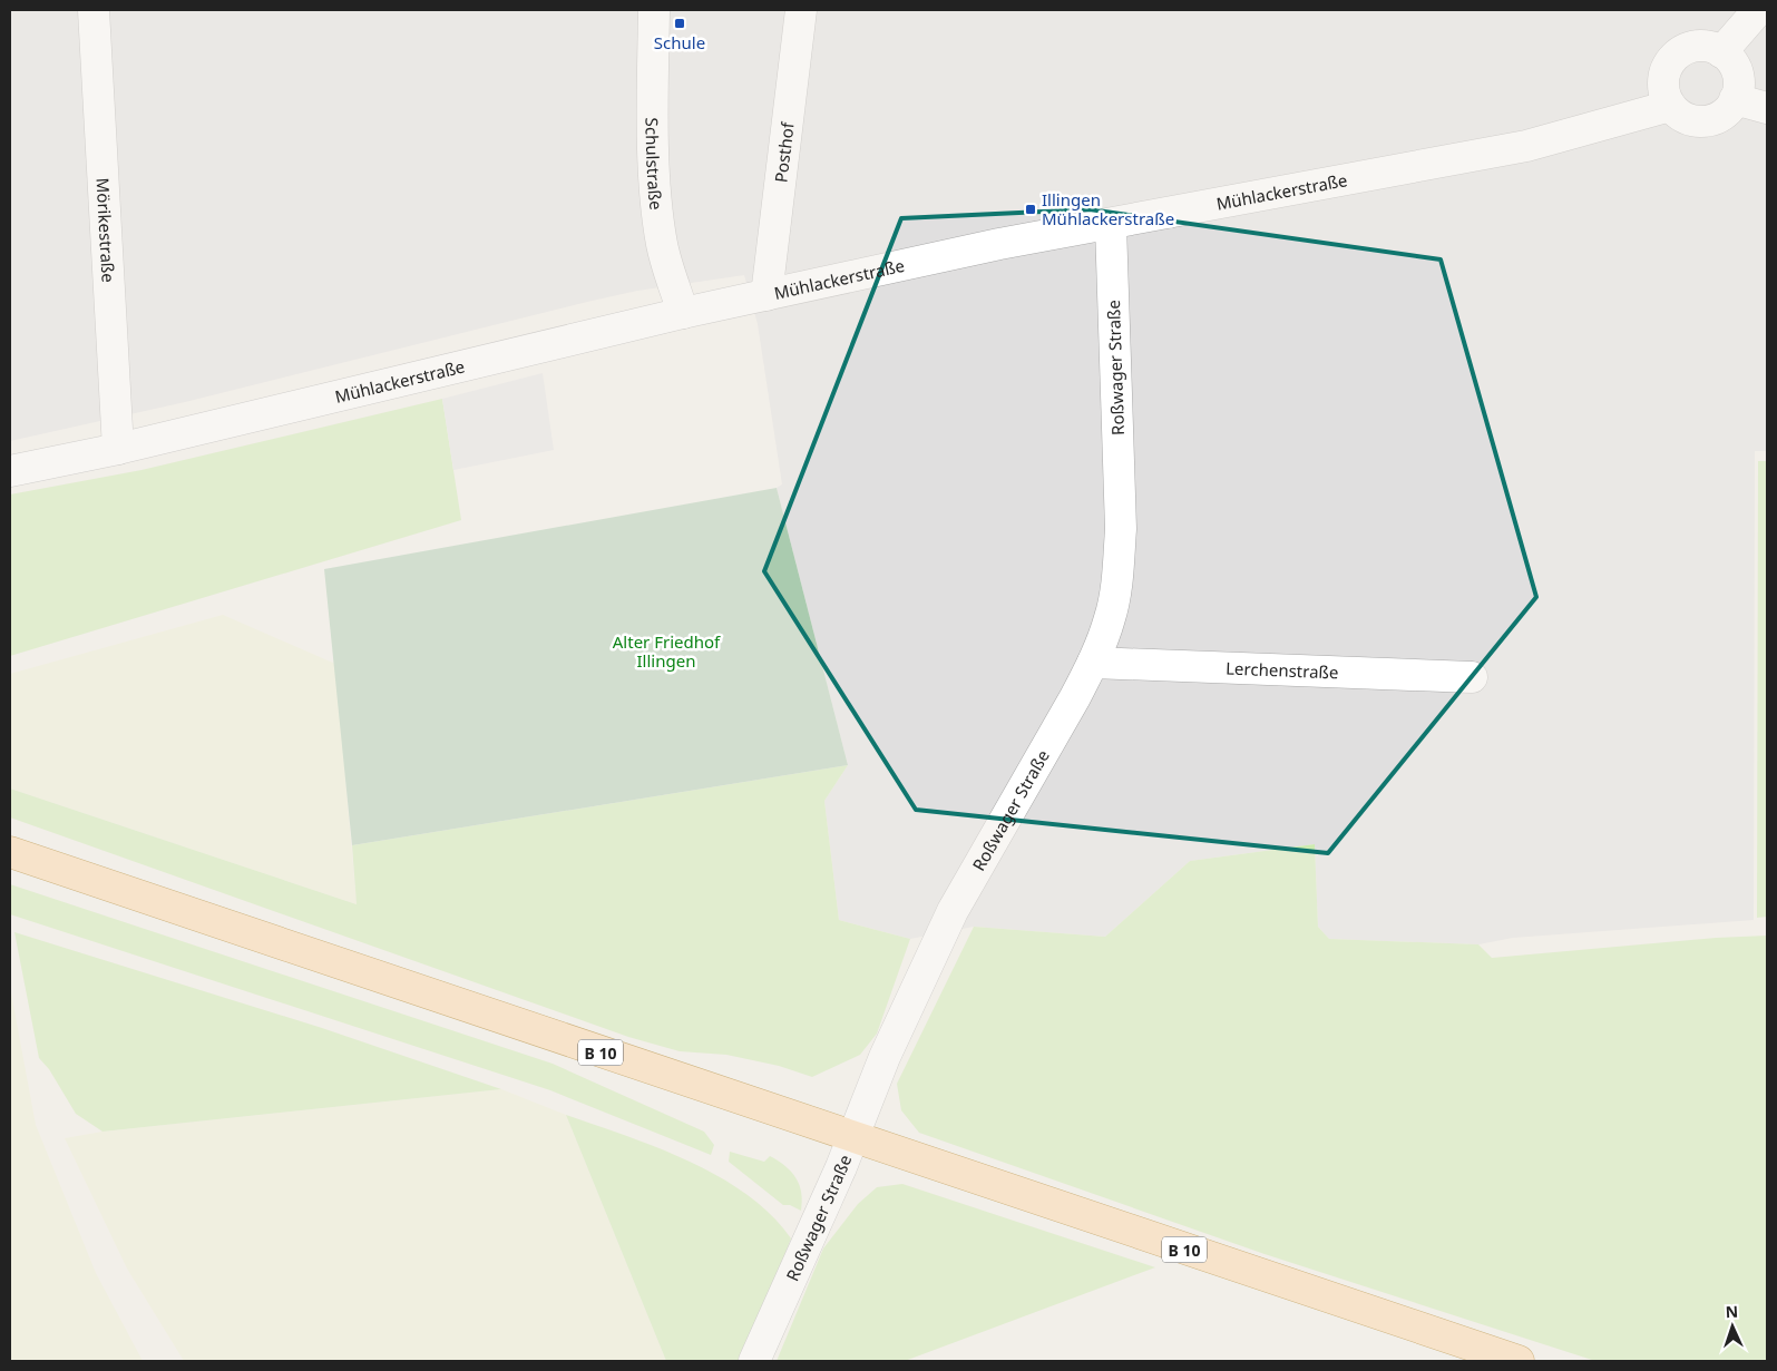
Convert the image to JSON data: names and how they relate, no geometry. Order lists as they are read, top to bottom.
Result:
{
  "streets": {
    "main road": ["B 10"],
    "street": [
      "Posthof",
      "Schulstraße",
      "Mühlackerstraße",
      "Mörikestraße",
      "Roßwager Straße",
      "Lerchenstraße"
    ]
  },
  "crossings": [
    ["Posthof", "Mühlackerstraße"],
    ["Schulstraße", "Mühlackerstraße"],
    ["Mühlackerstraße", "Mörikestraße"],
    ["Mühlackerstraße", "Roßwager Straße"],
    ["Roßwager Straße", "Lerchenstraße"],
    ["Roßwager Straße", "B 10"]
  ],
  "parks": ["Alter Friedhof Illingen"],
  "places": {
    "transit": ["Schule", "Illingen Mühlackerstraße"]
  },
  "north": "top"
}
